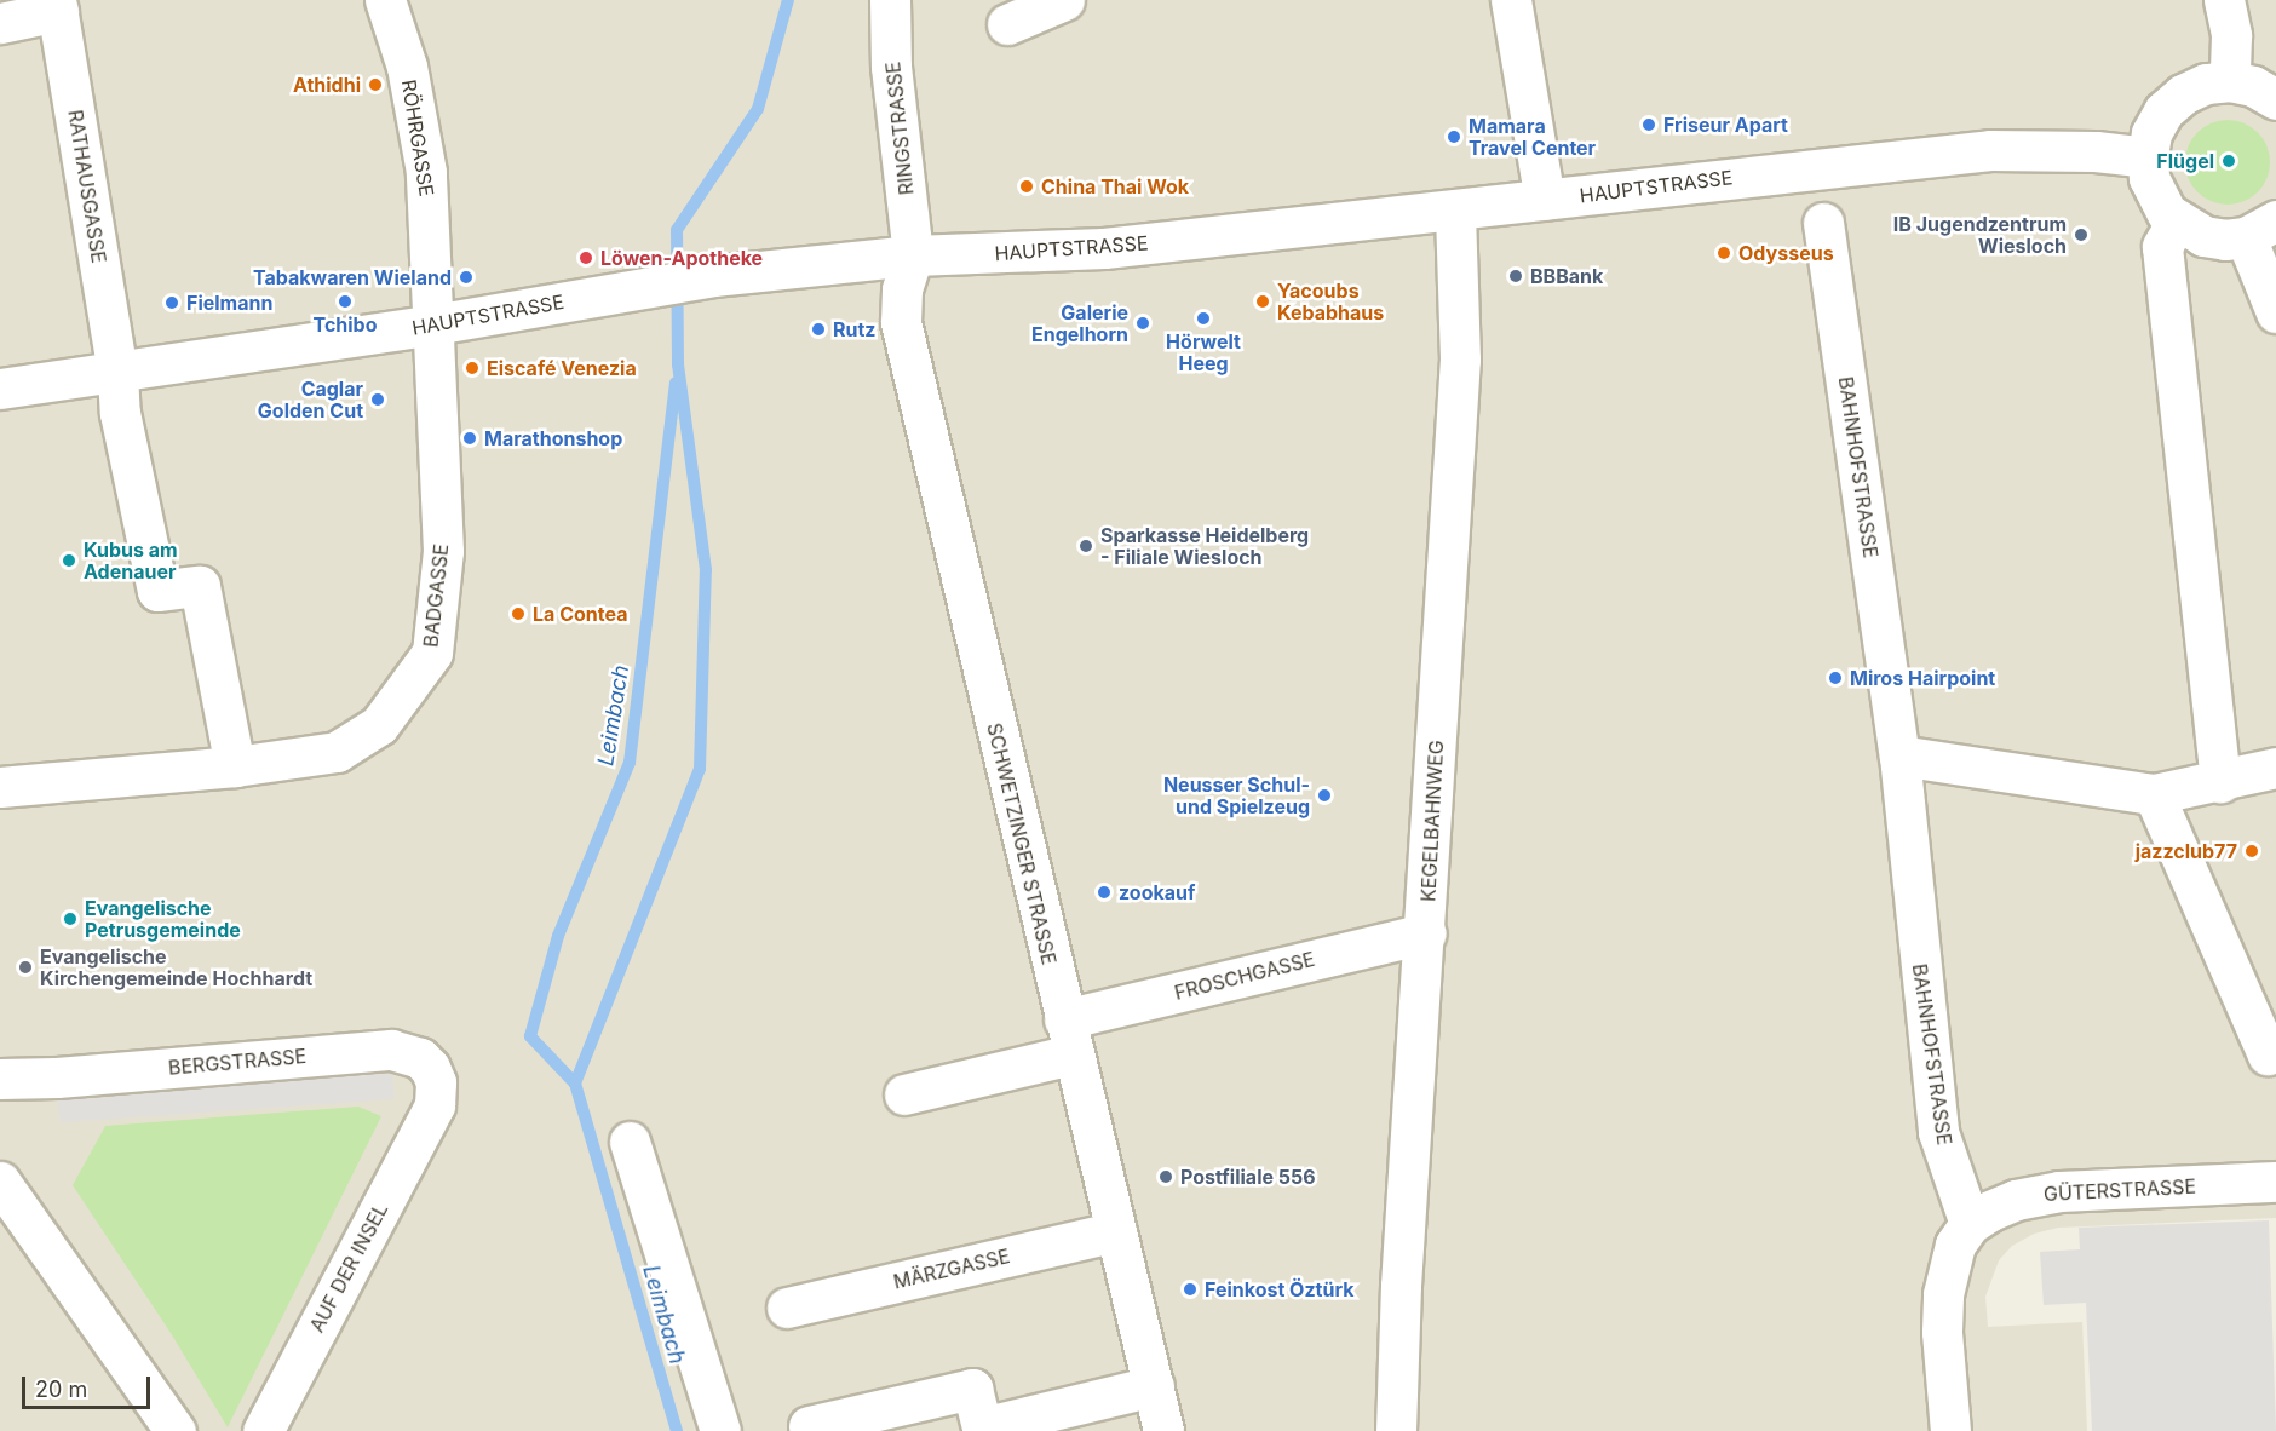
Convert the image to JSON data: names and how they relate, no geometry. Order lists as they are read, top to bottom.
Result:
{
  "streets": {
    "street": [
      "RINGSTRASSE",
      "RÖHRGASSE",
      "RATHAUSGASSE",
      "HAUPTSTRASSE",
      "BAHNHOFSTRASSE",
      "BADGASSE",
      "KEGELBAHNWEG",
      "SCHWETZINGER STRASSE",
      "FROSCHGASSE",
      "BERGSTRASSE",
      "GÜTERSTRASSE",
      "AUF DER INSEL",
      "MÄRZGASSE"
    ]
  },
  "crossings": [
    ["RINGSTRASSE", "HAUPTSTRASSE"],
    ["RINGSTRASSE", "SCHWETZINGER STRASSE"],
    ["RÖHRGASSE", "HAUPTSTRASSE"],
    ["RÖHRGASSE", "BADGASSE"],
    ["RATHAUSGASSE", "HAUPTSTRASSE"],
    ["RATHAUSGASSE", "BADGASSE"],
    ["HAUPTSTRASSE", "BADGASSE"],
    ["HAUPTSTRASSE", "KEGELBAHNWEG"],
    ["HAUPTSTRASSE", "SCHWETZINGER STRASSE"],
    ["BAHNHOFSTRASSE", "GÜTERSTRASSE"],
    ["KEGELBAHNWEG", "FROSCHGASSE"],
    ["SCHWETZINGER STRASSE", "FROSCHGASSE"],
    ["SCHWETZINGER STRASSE", "MÄRZGASSE"],
    ["BERGSTRASSE", "AUF DER INSEL"]
  ],
  "water": ["Leimbach"],
  "places": [
    "Athidhi",
    "Friseur Apart",
    "Mamara Travel Center",
    "Flügel",
    "China Thai Wok",
    "IB Jugendzentrum Wiesloch",
    "Odysseus",
    "Löwen-Apotheke",
    "BBBank",
    "Tabakwaren Wieland",
    "Tchibo",
    "Yacoubs Kebabhaus",
    "Fielmann",
    "Hörwelt Heeg",
    "Galerie Engelhorn",
    "Rutz",
    "Eiscafé Venezia",
    "Caglar Golden Cut",
    "Marathonshop",
    "Sparkasse Heidelberg - Filiale Wiesloch",
    "Kubus am Adenauer",
    "La Contea",
    "Miros Hairpoint",
    "Neusser Schul- und Spielzeug",
    "jazzclub77",
    "zookauf",
    "Evangelische Petrusgemeinde",
    "Evangelische Kirchengemeinde Hochhardt",
    "Postfiliale 556",
    "Feinkost Öztürk"
  ],
  "scale_bar": "20 m"
}
